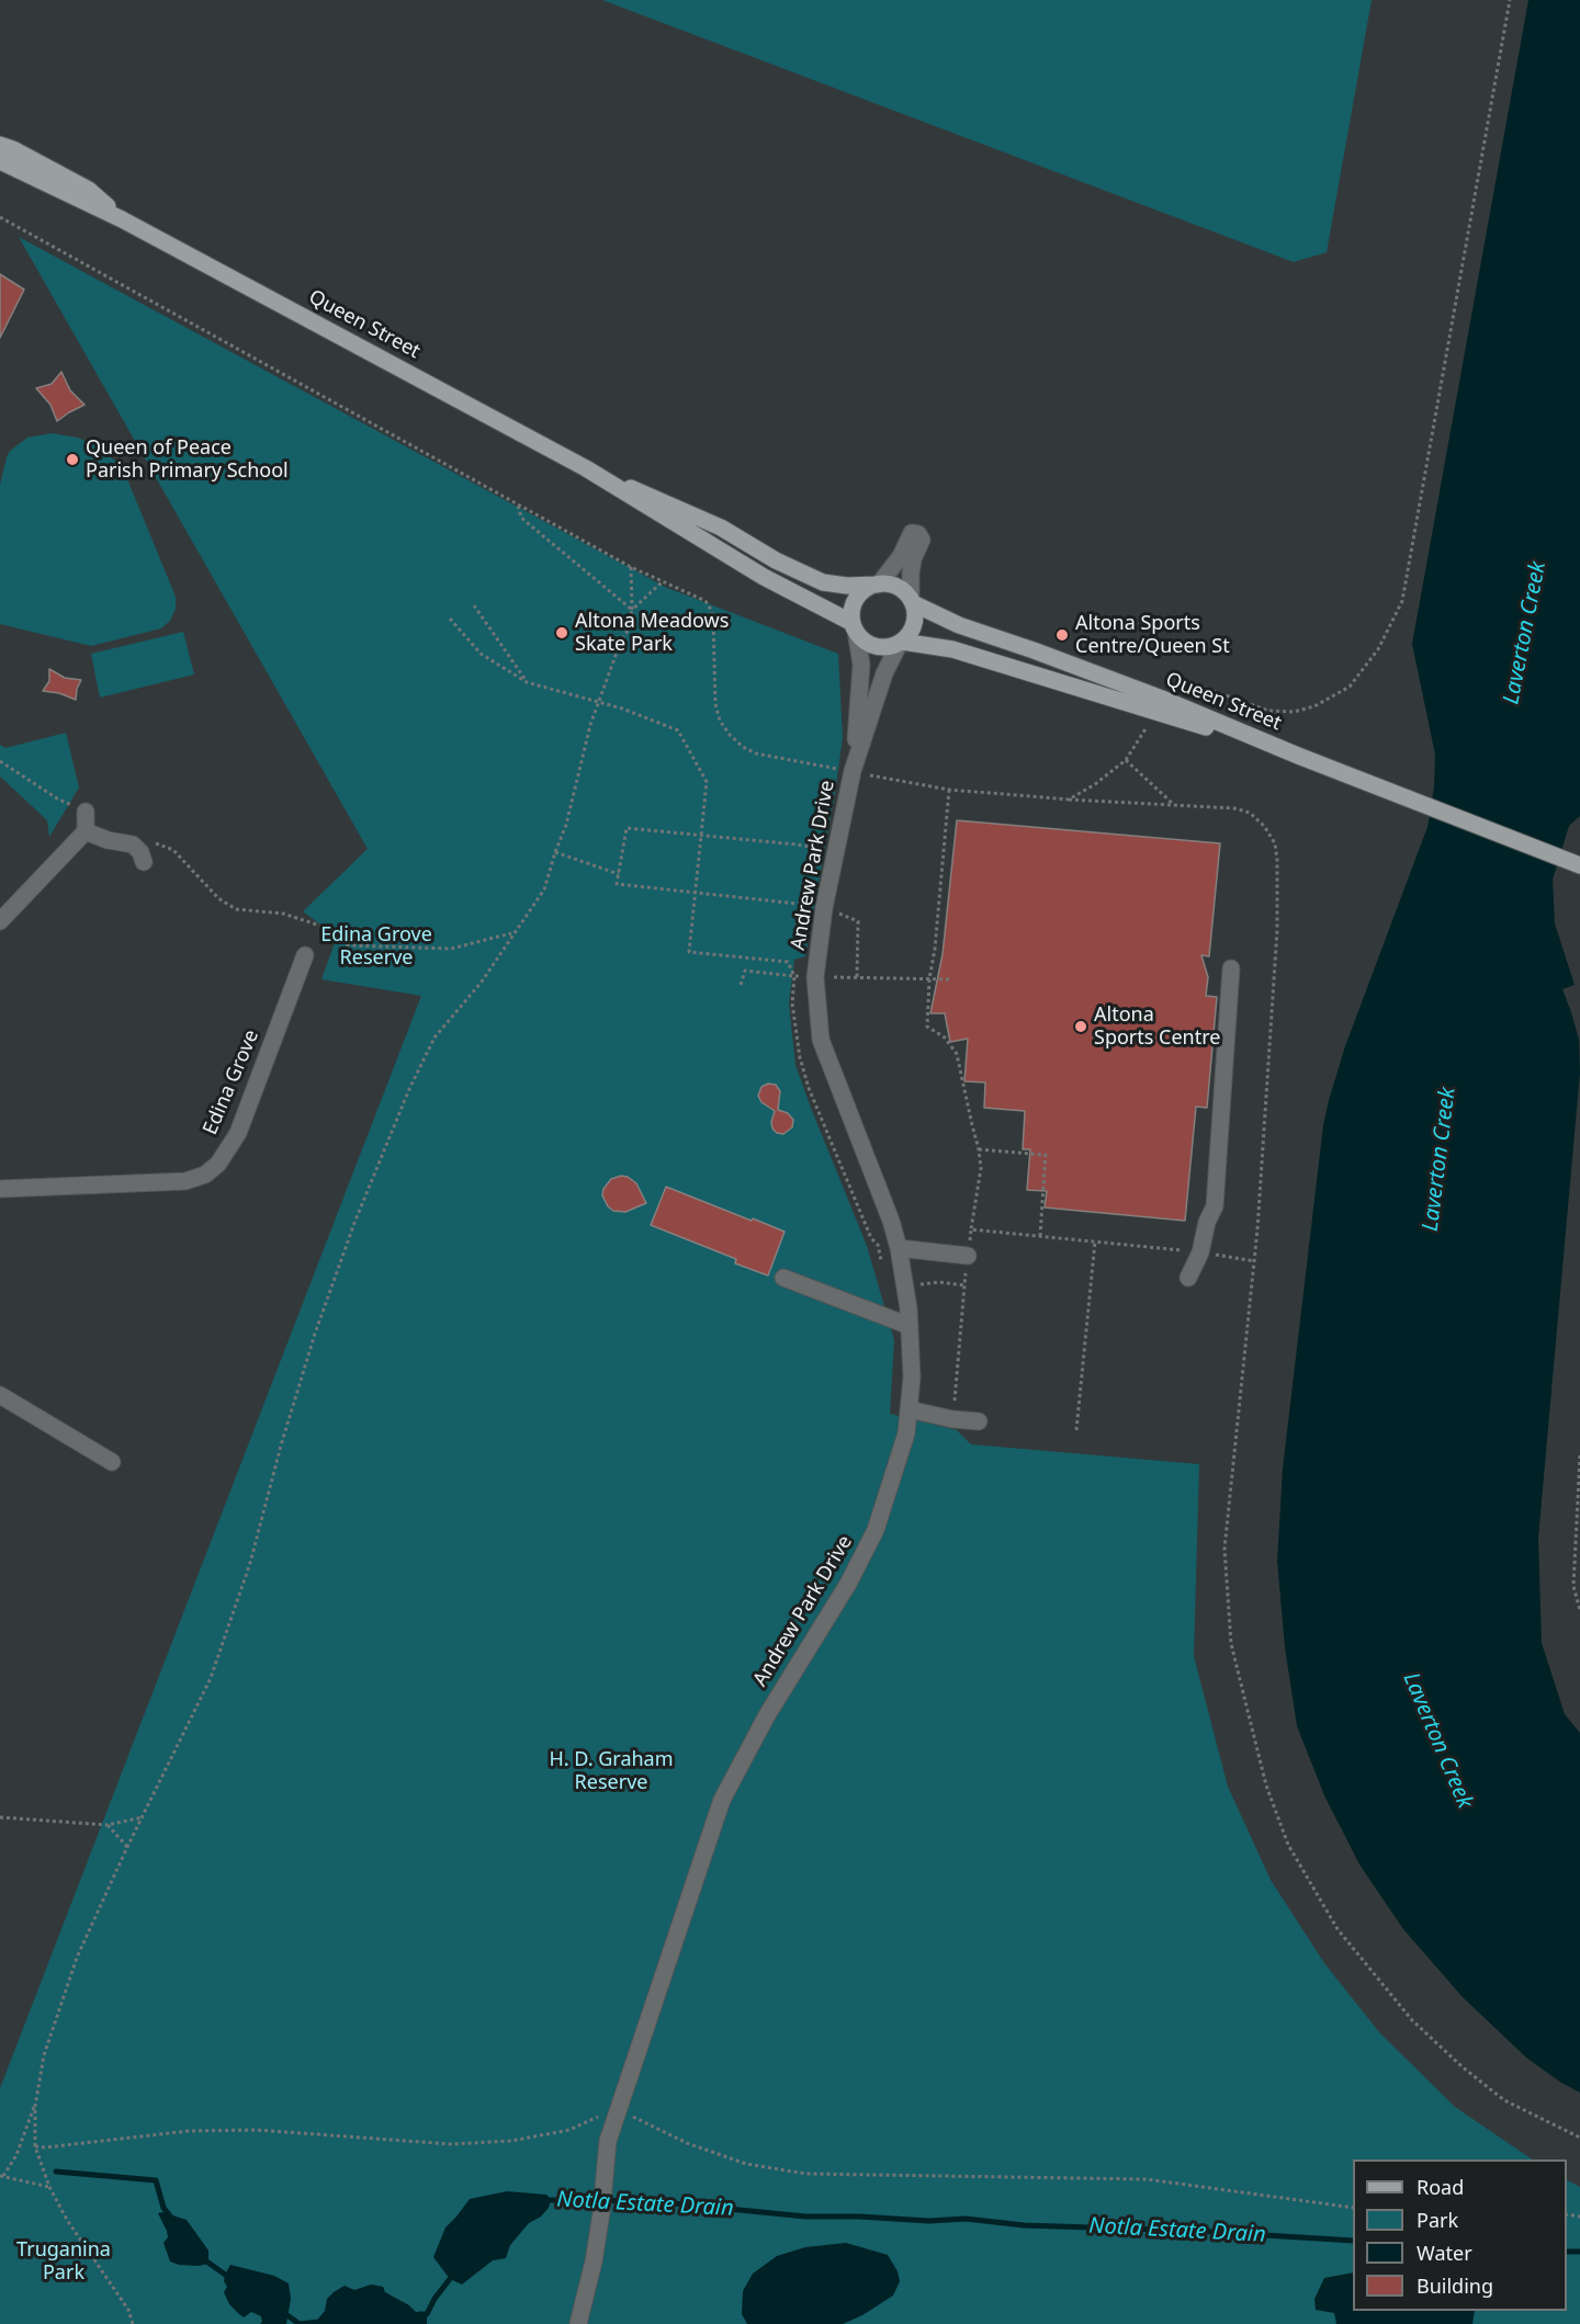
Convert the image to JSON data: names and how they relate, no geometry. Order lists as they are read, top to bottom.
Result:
{
  "streets": {
    "main road": ["Queen Street"],
    "street": ["Andrew Park Drive", "Edina Grove"]
  },
  "crossings": [
    ["Queen Street", "Andrew Park Drive"]
  ],
  "water": ["Laverton Creek", "Notla Estate Drain"],
  "parks": ["Edina Grove Reserve", "H. D. Graham Reserve", "Truganina Park"],
  "places": [
    "Queen of Peace Parish Primary School",
    "Altona Meadows Skate Park",
    "Altona Sports Centre/Queen St",
    "Altona Sports Centre"
  ],
  "legend": [
    "Road",
    "Park",
    "Water",
    "Building"
  ]
}
